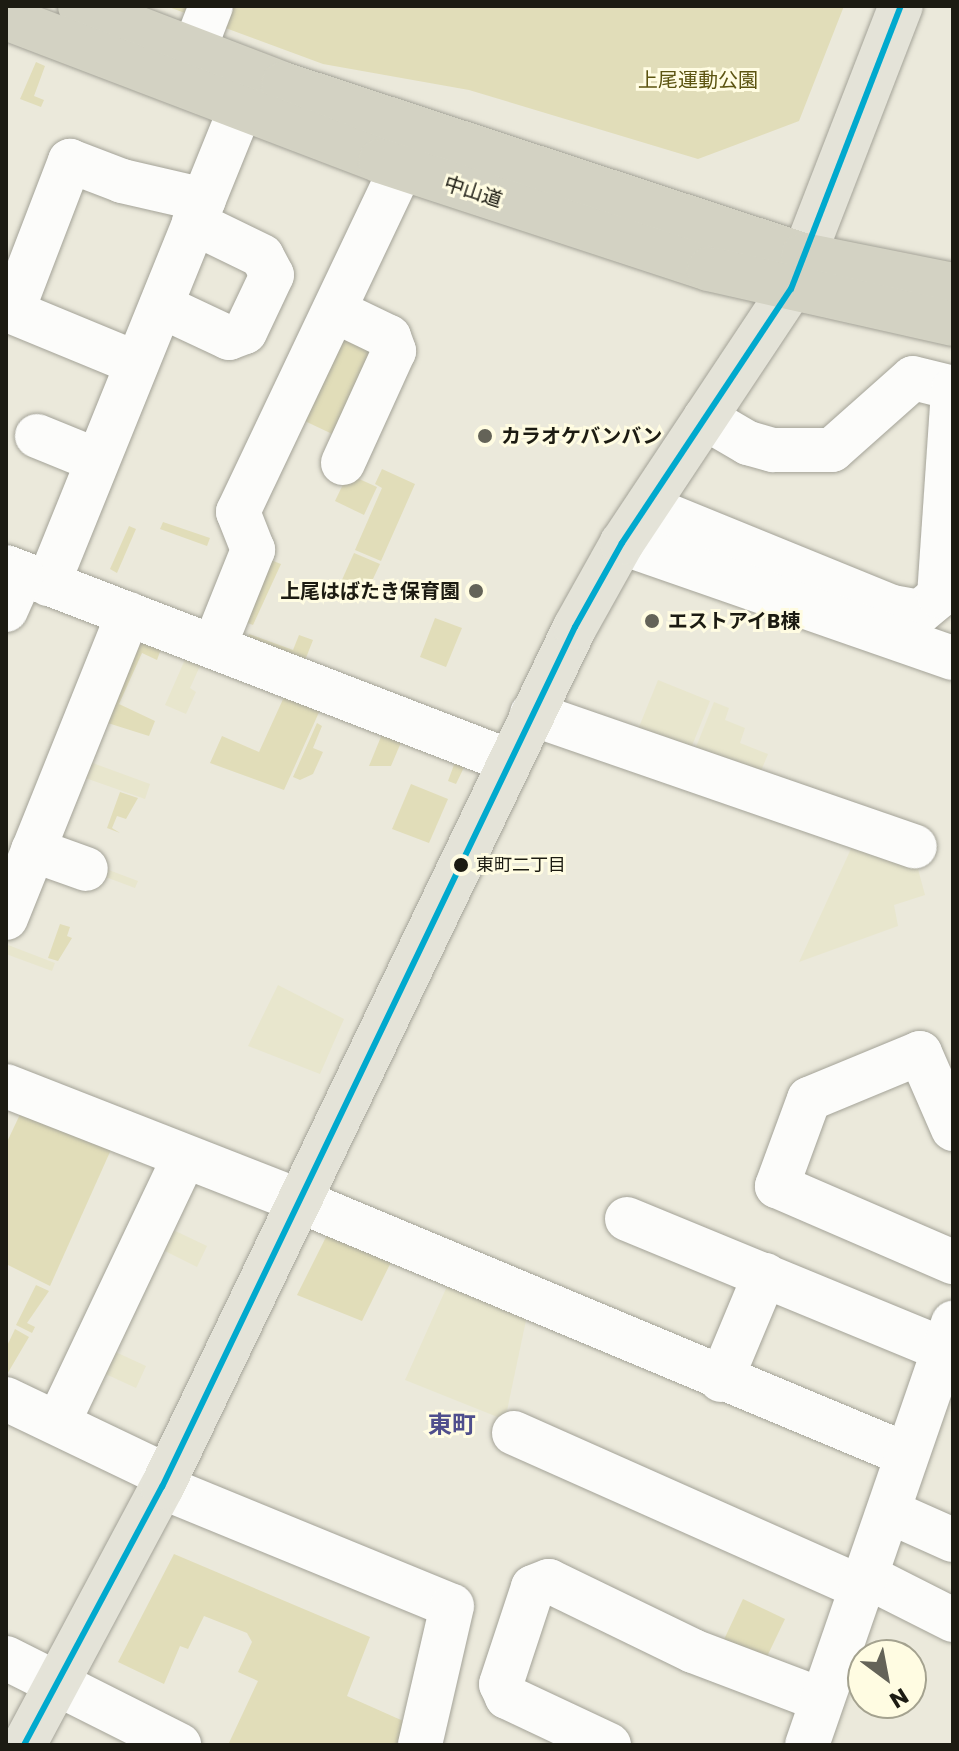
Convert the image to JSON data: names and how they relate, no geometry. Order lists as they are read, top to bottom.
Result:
{
  "streets": {
    "highway": ["中山道"]
  },
  "districts": ["東町"],
  "parks": ["上尾運動公園"],
  "places": [
    "カラオケバンバン",
    "上尾はばたき保育園",
    "エストアイB棟",
    "東町二丁目"
  ],
  "north": "bottom right"
}
